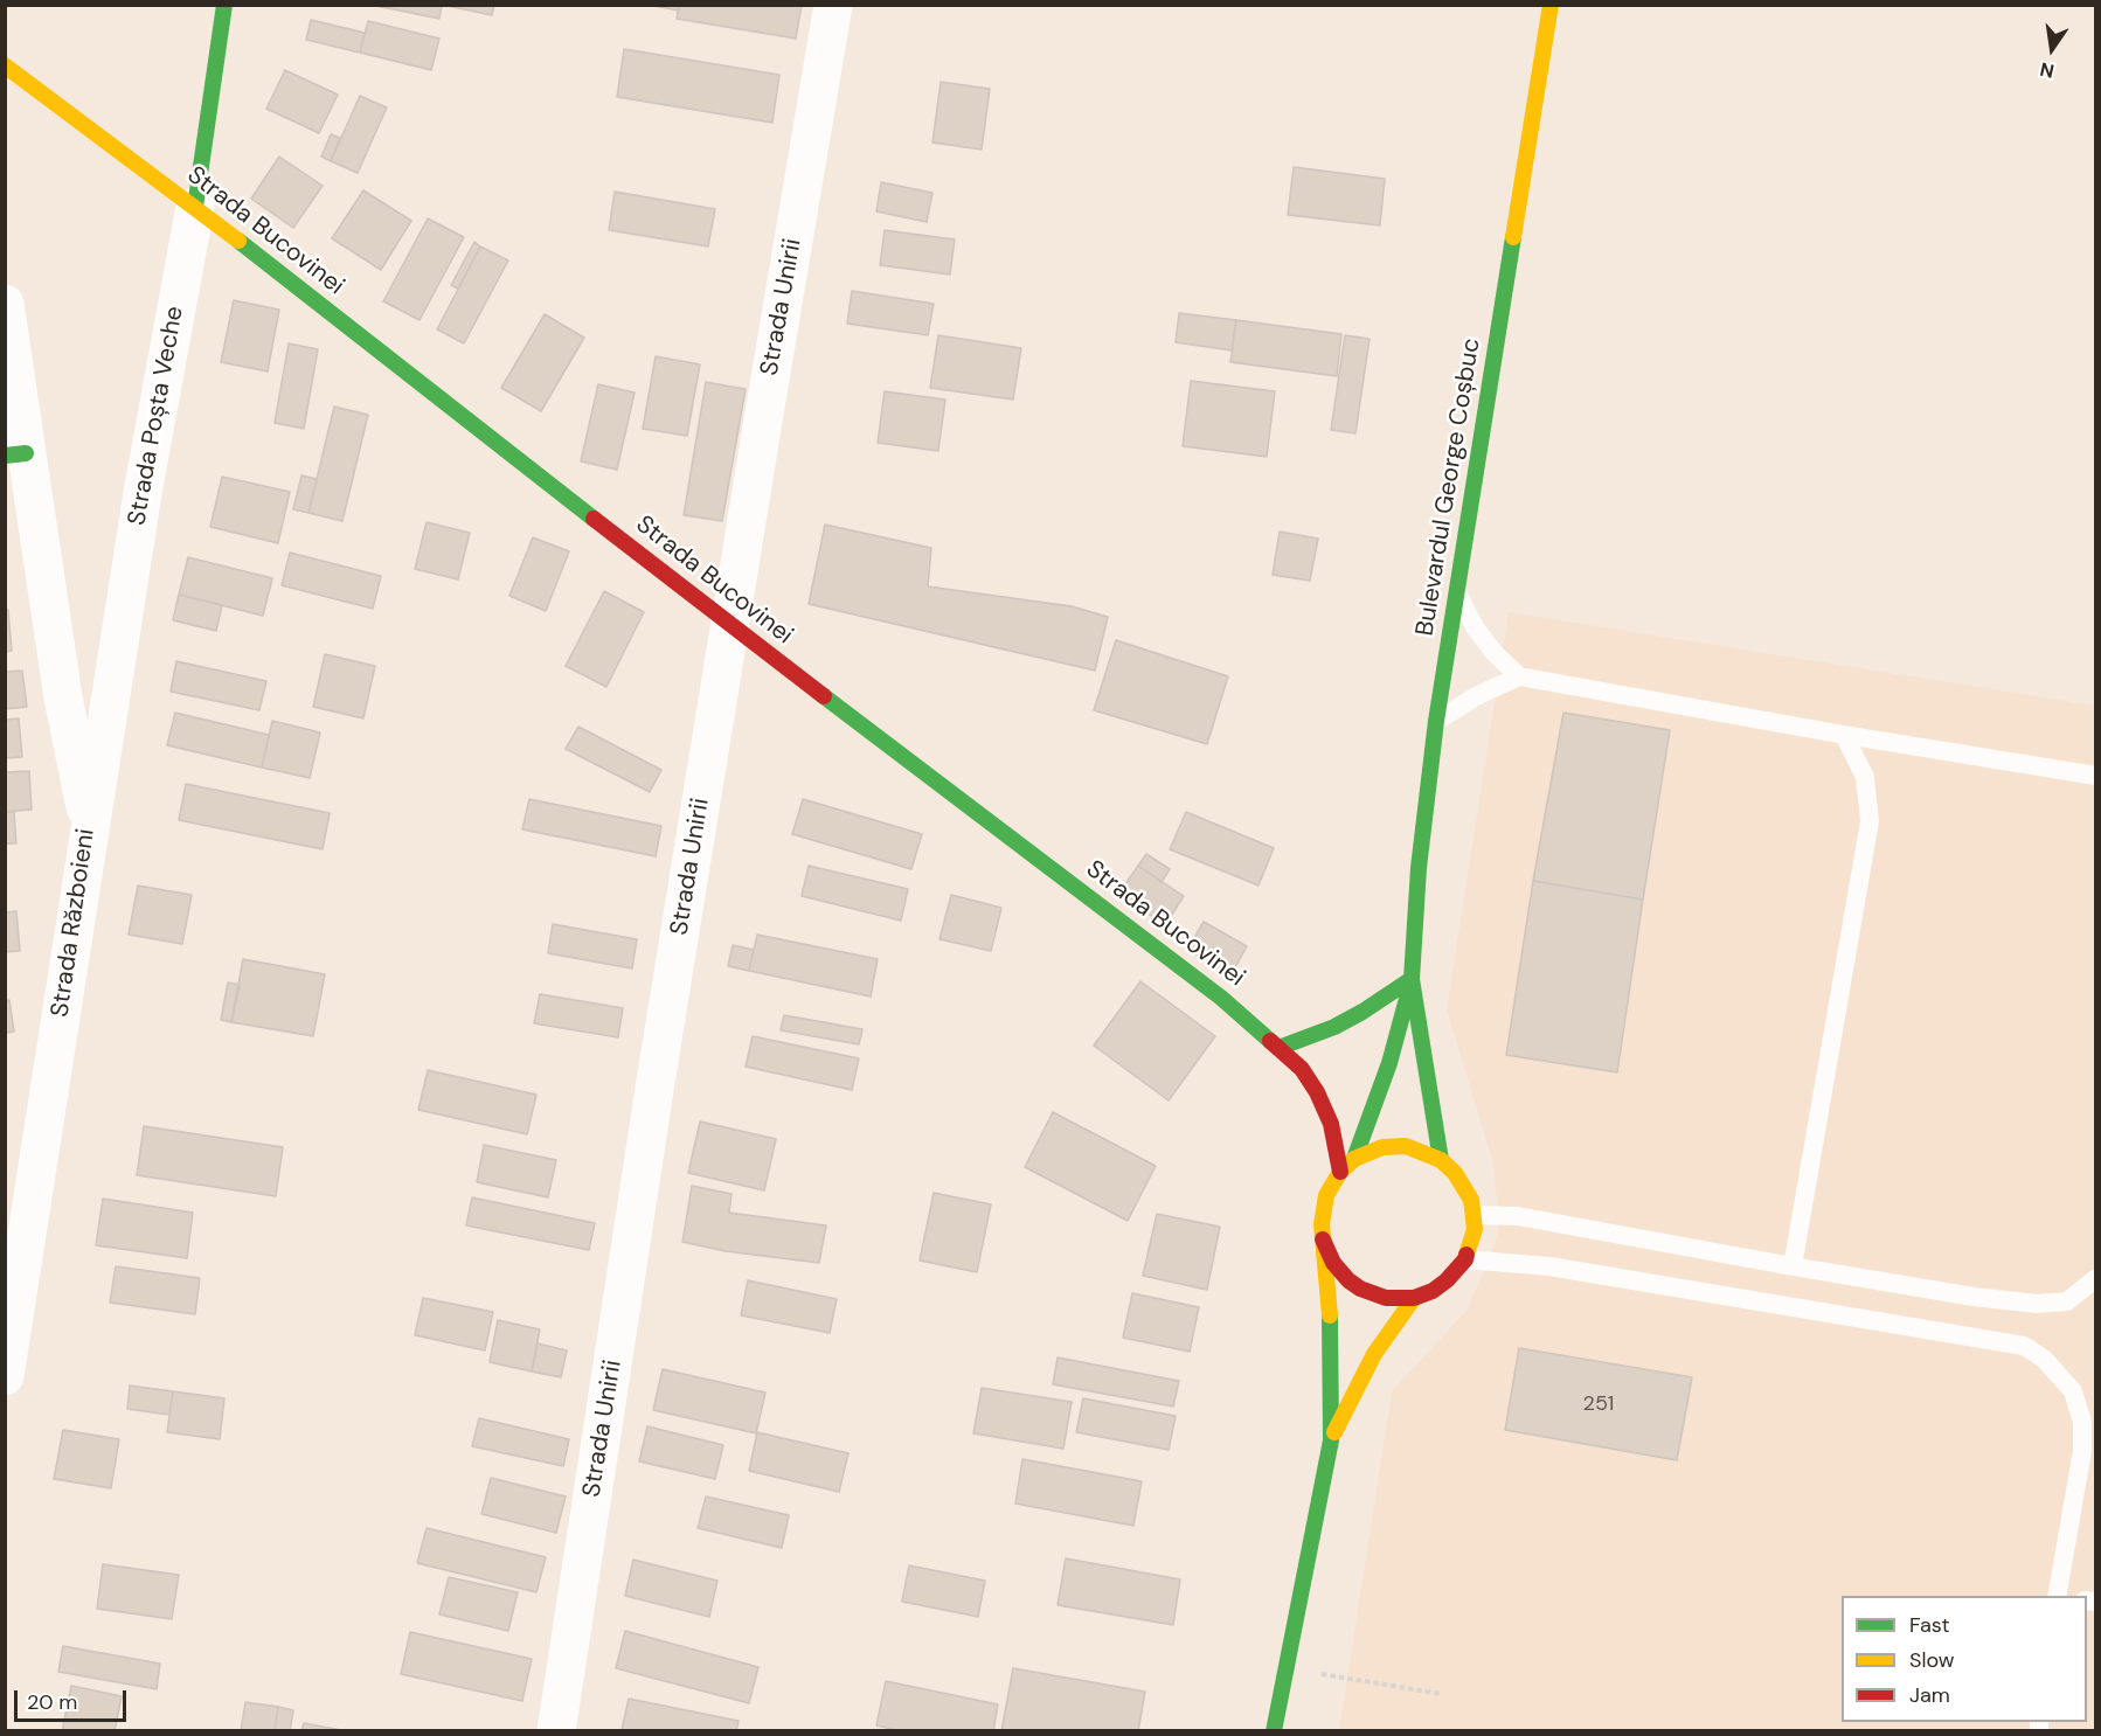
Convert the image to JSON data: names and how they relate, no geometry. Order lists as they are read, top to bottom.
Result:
{
  "streets": {
    "main road": ["Strada Bucovinei", "Strada Poșta Veche", "Bulevardul George Coșbuc"],
    "street": ["Strada Unirii", "Strada Războieni"]
  },
  "crossings": [
    ["Strada Bucovinei", "Strada Unirii"],
    ["Strada Bucovinei", "Strada Poșta Veche"],
    ["Strada Bucovinei", "Bulevardul George Coșbuc"],
    ["Strada Poșta Veche", "Strada Războieni"]
  ],
  "house_numbers": ["251"],
  "legend": ["Fast", "Slow", "Jam"],
  "scale_bar": "20 m",
  "north": "bottom"
}
